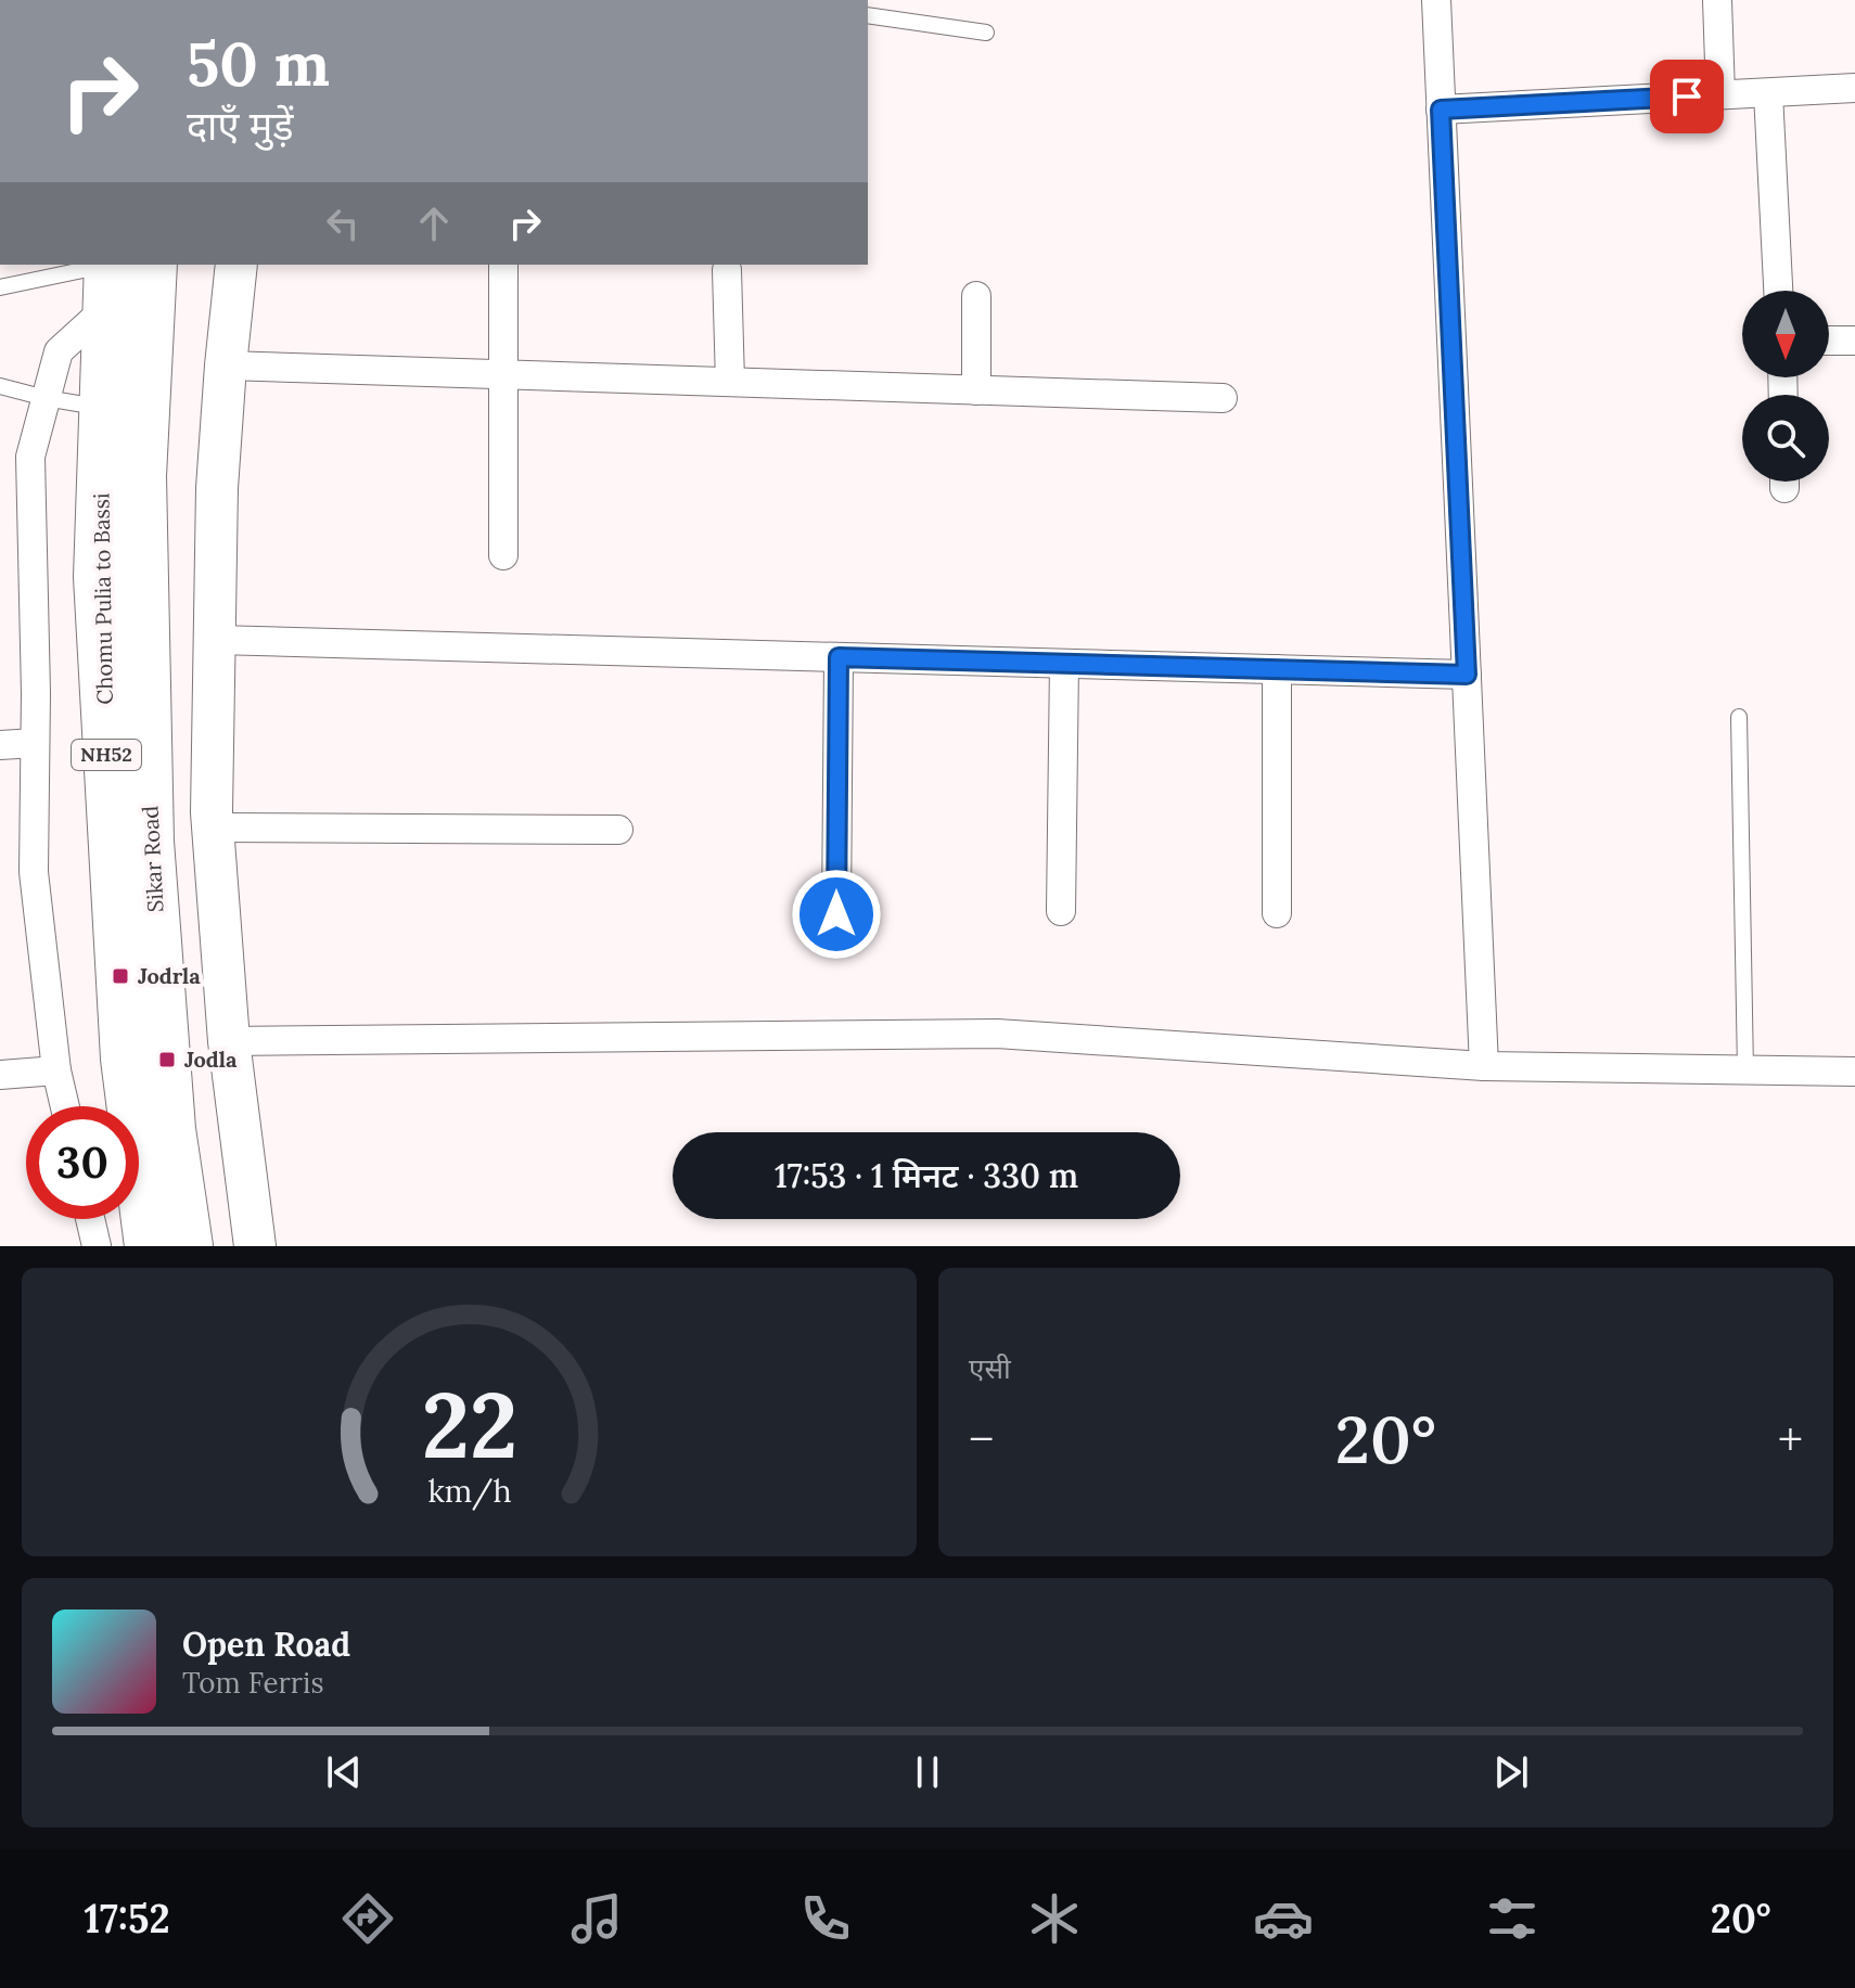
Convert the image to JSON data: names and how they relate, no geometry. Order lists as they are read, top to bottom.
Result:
{
  "streets": {
    "highway": ["Chomu Pulia to Bassi", "NH52", "Sikar Road"]
  },
  "crossings": [
    ["Chomu Pulia to Bassi", "Sikar Road"]
  ],
  "places": {
    "transit": ["Jodrla", "Jodla"]
  },
  "north": "bottom",
  "page": {
    "turn": ["50 m", "दाएँ मुड़ें"],
    "limit": "30",
    "trip": "17:53 · 1 मिनट · 330 m",
    "tile": "एसी",
    "heat": ["−", "20°", "+"],
    "song": ["Open Road", "Tom Ferris"],
    "tabs": ["17:52", "20°"],
    "gauge": ["22", "km/h"]
  }
}
